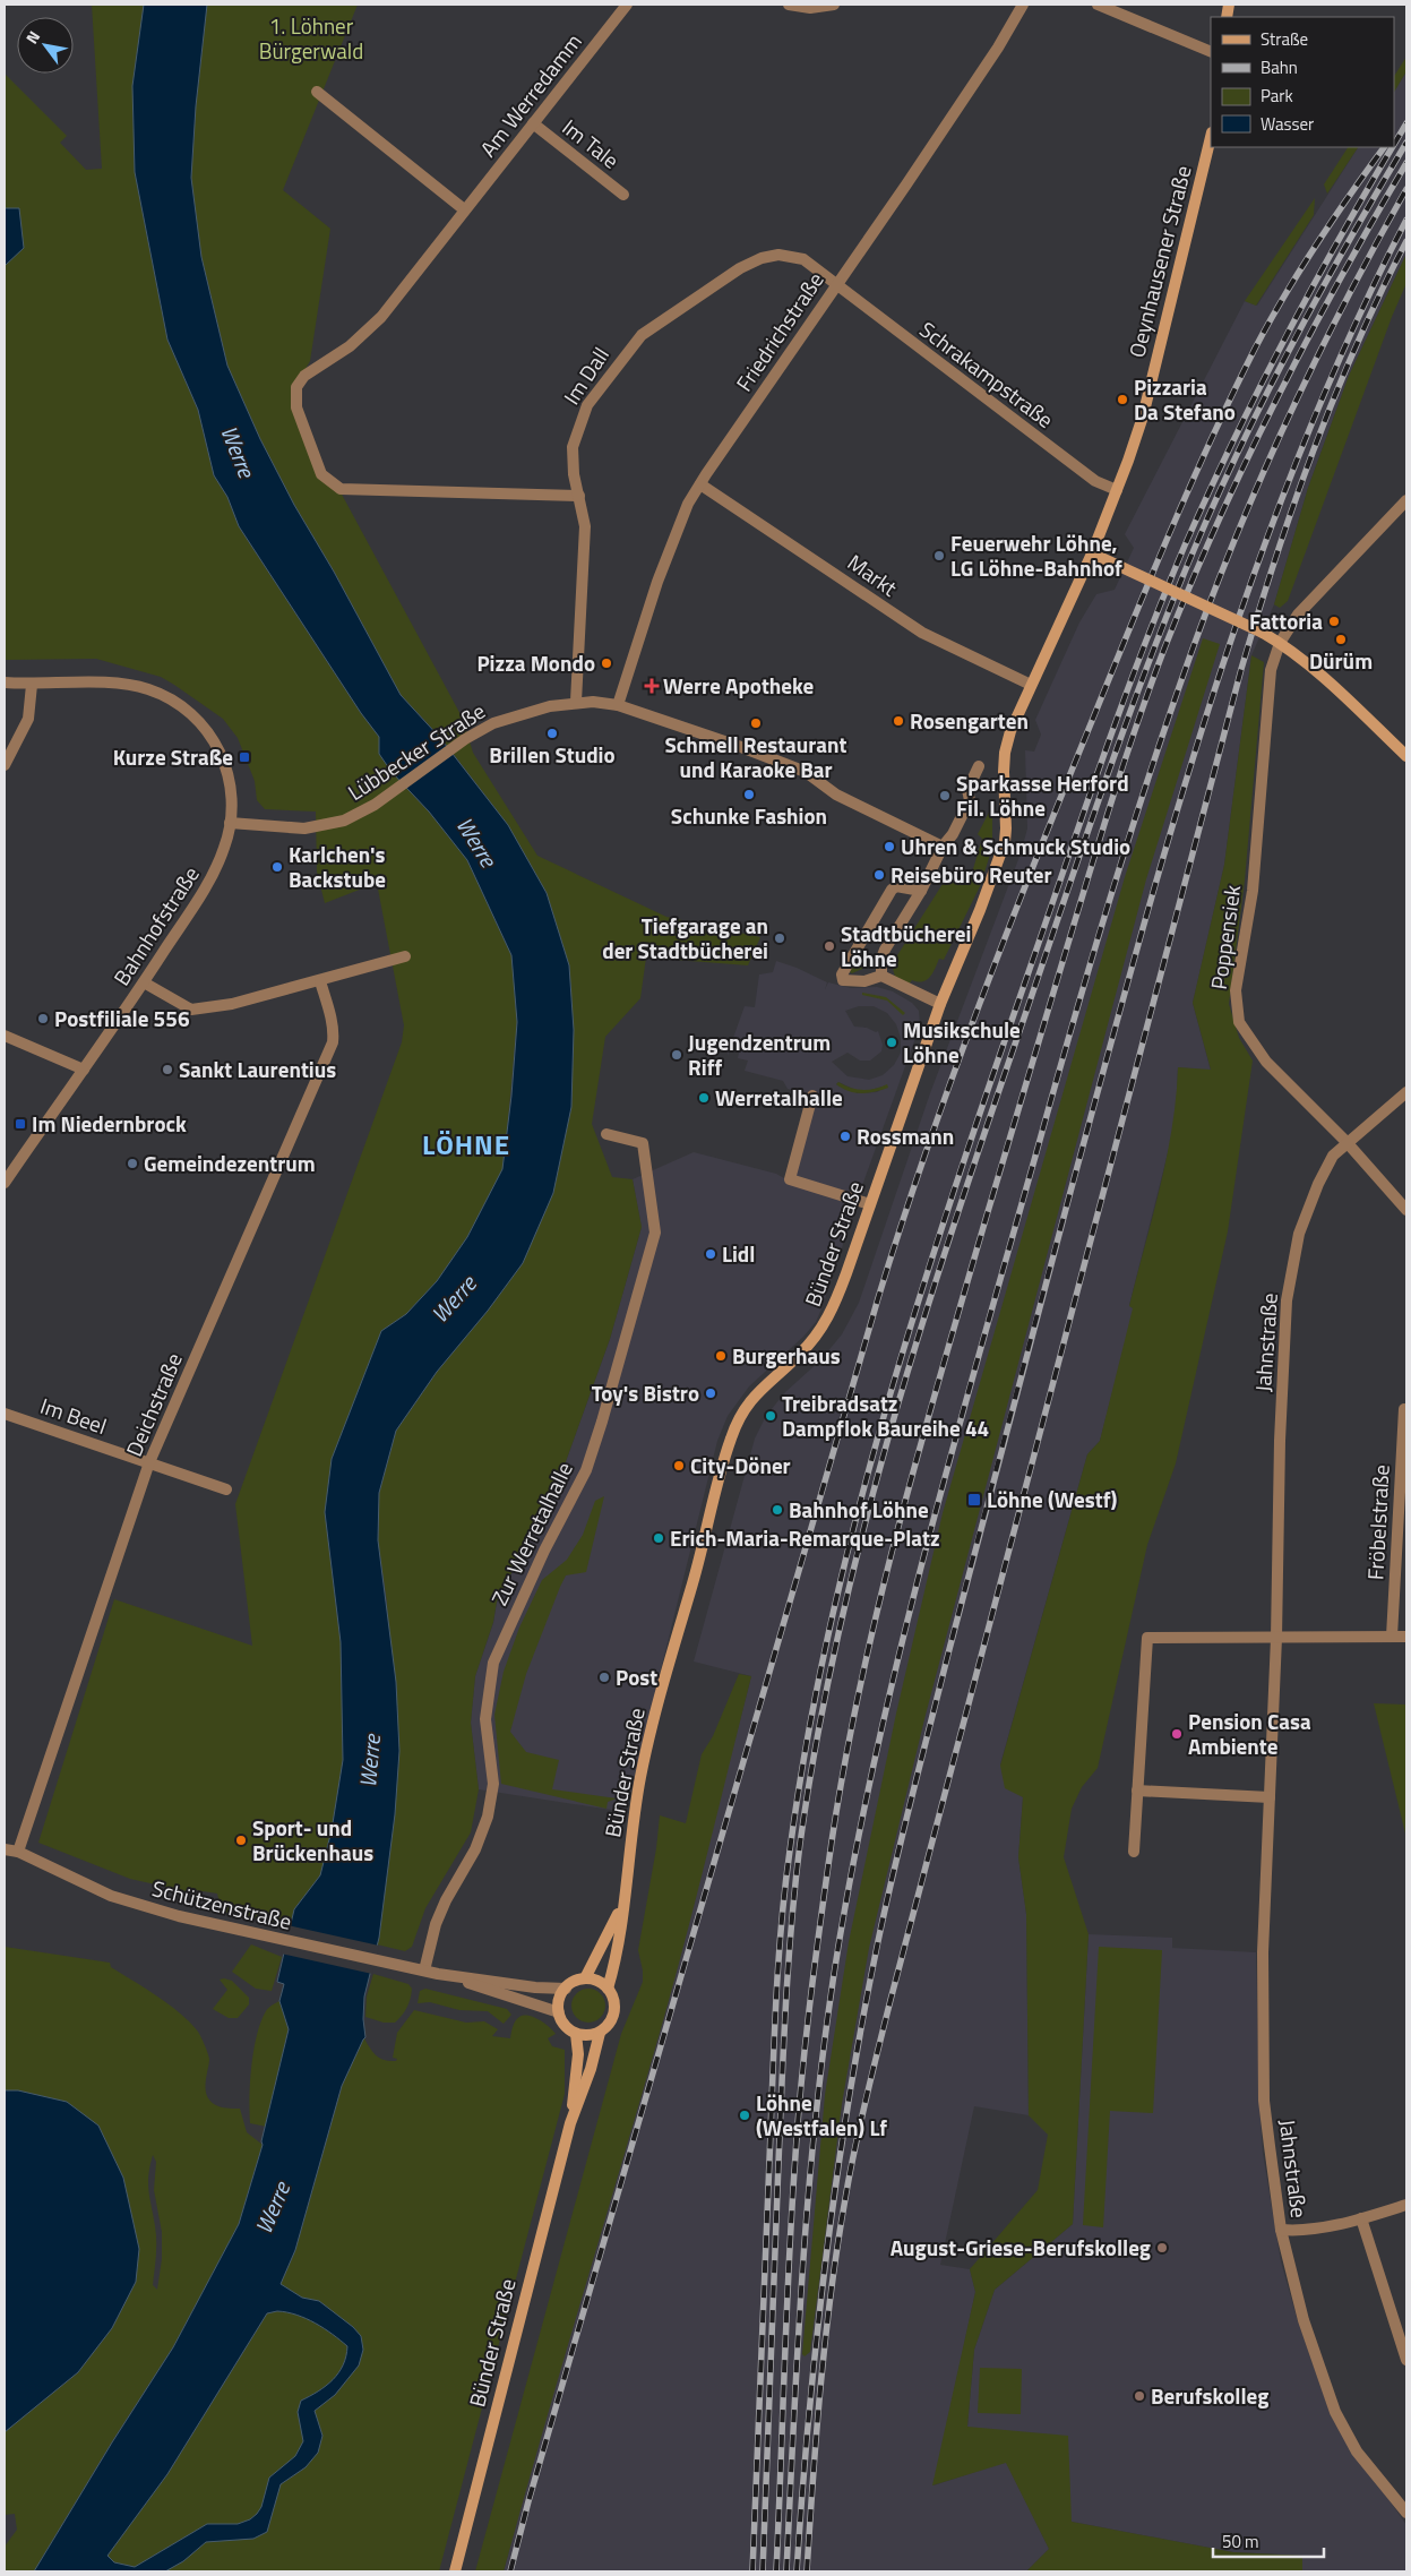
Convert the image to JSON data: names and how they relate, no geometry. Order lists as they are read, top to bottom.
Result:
{
  "streets": {
    "main road": ["Oeynhausener Straße", "Bünder Straße"],
    "street": [
      "Am Werredamm",
      "Im Tale",
      "Friedrichstraße",
      "Schrakampstraße",
      "Im Dall",
      "Markt",
      "Lübbecker Straße",
      "Bahnhofstraße",
      "Poppensiek",
      "Jahnstraße",
      "Deichstraße",
      "Im Beel",
      "Fröbelstraße",
      "Zur Werretalhalle",
      "Schützenstraße"
    ]
  },
  "crossings": [
    ["Am Werredamm", "Im Tale"],
    ["Am Werredamm", "Im Dall"],
    ["Oeynhausener Straße", "Schrakampstraße"],
    ["Oeynhausener Straße", "Markt"],
    ["Oeynhausener Straße", "Bünder Straße"],
    ["Friedrichstraße", "Schrakampstraße"],
    ["Friedrichstraße", "Im Dall"],
    ["Friedrichstraße", "Markt"],
    ["Friedrichstraße", "Lübbecker Straße"],
    ["Schrakampstraße", "Im Dall"],
    ["Im Dall", "Lübbecker Straße"],
    ["Lübbecker Straße", "Bahnhofstraße"],
    ["Poppensiek", "Jahnstraße"],
    ["Bünder Straße", "Schützenstraße"],
    ["Deichstraße", "Im Beel"],
    ["Deichstraße", "Schützenstraße"],
    ["Zur Werretalhalle", "Schützenstraße"]
  ],
  "districts": ["LÖHNE"],
  "water": ["Werre"],
  "parks": ["1. Löhner Bürgerwald"],
  "places": {
    "other": [
      "Pizzaria Da Stefano",
      "Feuerwehr Löhne, LG Löhne-Bahnhof",
      "Fattoria",
      "Dürüm",
      "Pizza Mondo",
      "Rosengarten",
      "Schmell Restaurant und Karaoke Bar",
      "Brillen Studio",
      "Schunke Fashion",
      "Sparkasse Herford Fil. Löhne",
      "Uhren & Schmuck Studio",
      "Karlchen's Backstube",
      "Reisebüro Reuter",
      "Tiefgarage an der Stadtbücherei",
      "Stadtbücherei Löhne",
      "Postfiliale 556",
      "Musikschule Löhne",
      "Jugendzentrum Riff",
      "Sankt Laurentius",
      "Werretalhalle",
      "Rossmann",
      "Gemeindezentrum",
      "Lidl",
      "Burgerhaus",
      "Toy's Bistro",
      "Treibradsatz Dampflok Baureihe 44",
      "City-Döner",
      "Bahnhof Löhne",
      "Erich-Maria-Remarque-Platz",
      "Post",
      "Pension Casa Ambiente",
      "Sport- und Brückenhaus",
      "Löhne (Westfalen) Lf",
      "August-Griese-Berufskolleg",
      "Berufskolleg"
    ],
    "health": ["Werre Apotheke"],
    "transit": ["Kurze Straße", "Im Niedernbrock", "Löhne (Westf)"]
  },
  "legend": [
    "Straße",
    "Bahn",
    "Park",
    "Wasser"
  ],
  "scale_bar": "50 m",
  "north": "top left"
}
